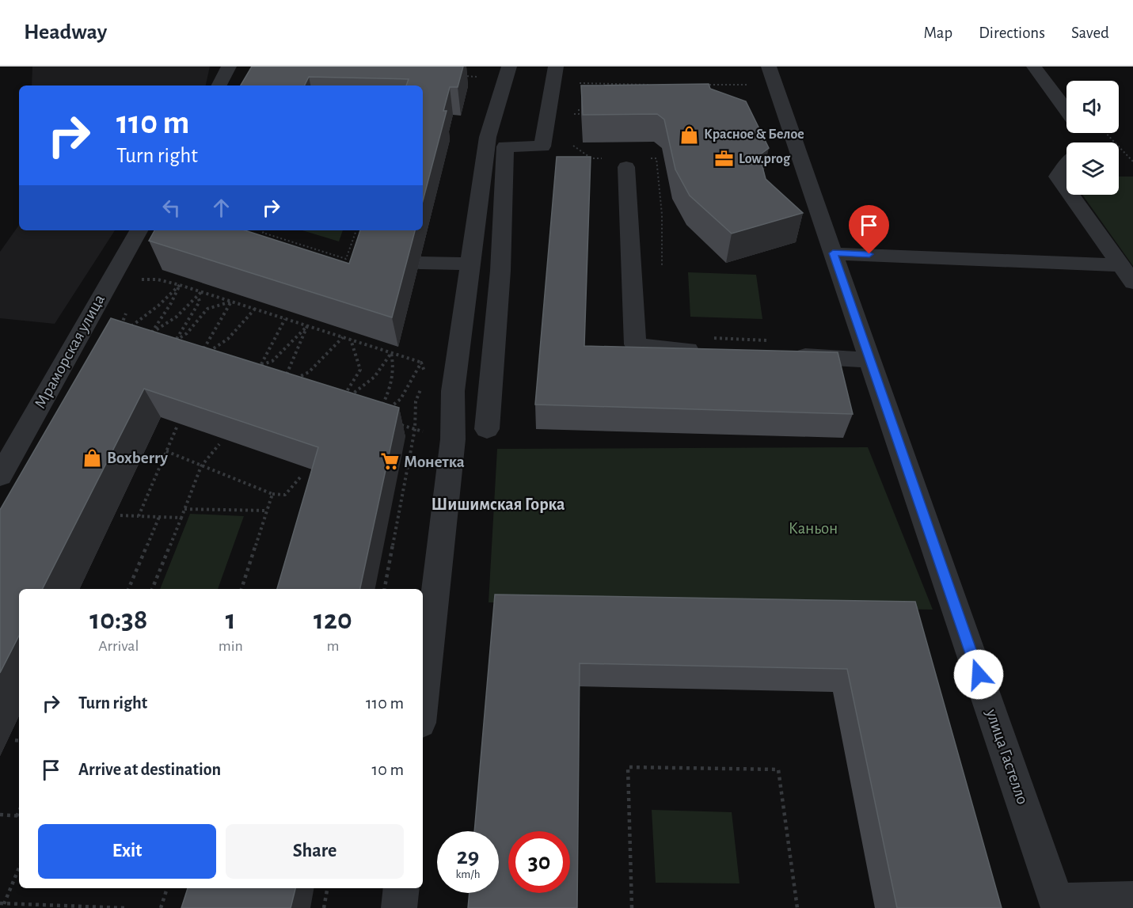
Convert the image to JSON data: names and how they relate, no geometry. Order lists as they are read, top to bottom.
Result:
{
  "streets": {
    "street": ["Мраморская улица", "улица Гастелло"]
  },
  "districts": ["Шишимская Горка"],
  "parks": ["Каньон"],
  "places": {
    "shop": ["Красное & Белое", "Boxberry"],
    "office": ["Low.prog"],
    "supermarket": ["Монетка"]
  },
  "page": {
    "header": "Headway",
    "nav": ["Map", "Directions", "Saved"],
    "turn": ["110 m", "Turn right"],
    "eta": [
      "10:38",
      "Arrival",
      "1",
      "min",
      "120",
      "m"
    ],
    "list": [
      {
        "name": "Turn right",
        "value": "110 m"
      },
      {
        "name": "Arrive at destination",
        "value": "10 m"
      }
    ],
    "buttons": ["Exit", "Share"],
    "speed": "29 km/h",
    "limit": "30"
  }
}
